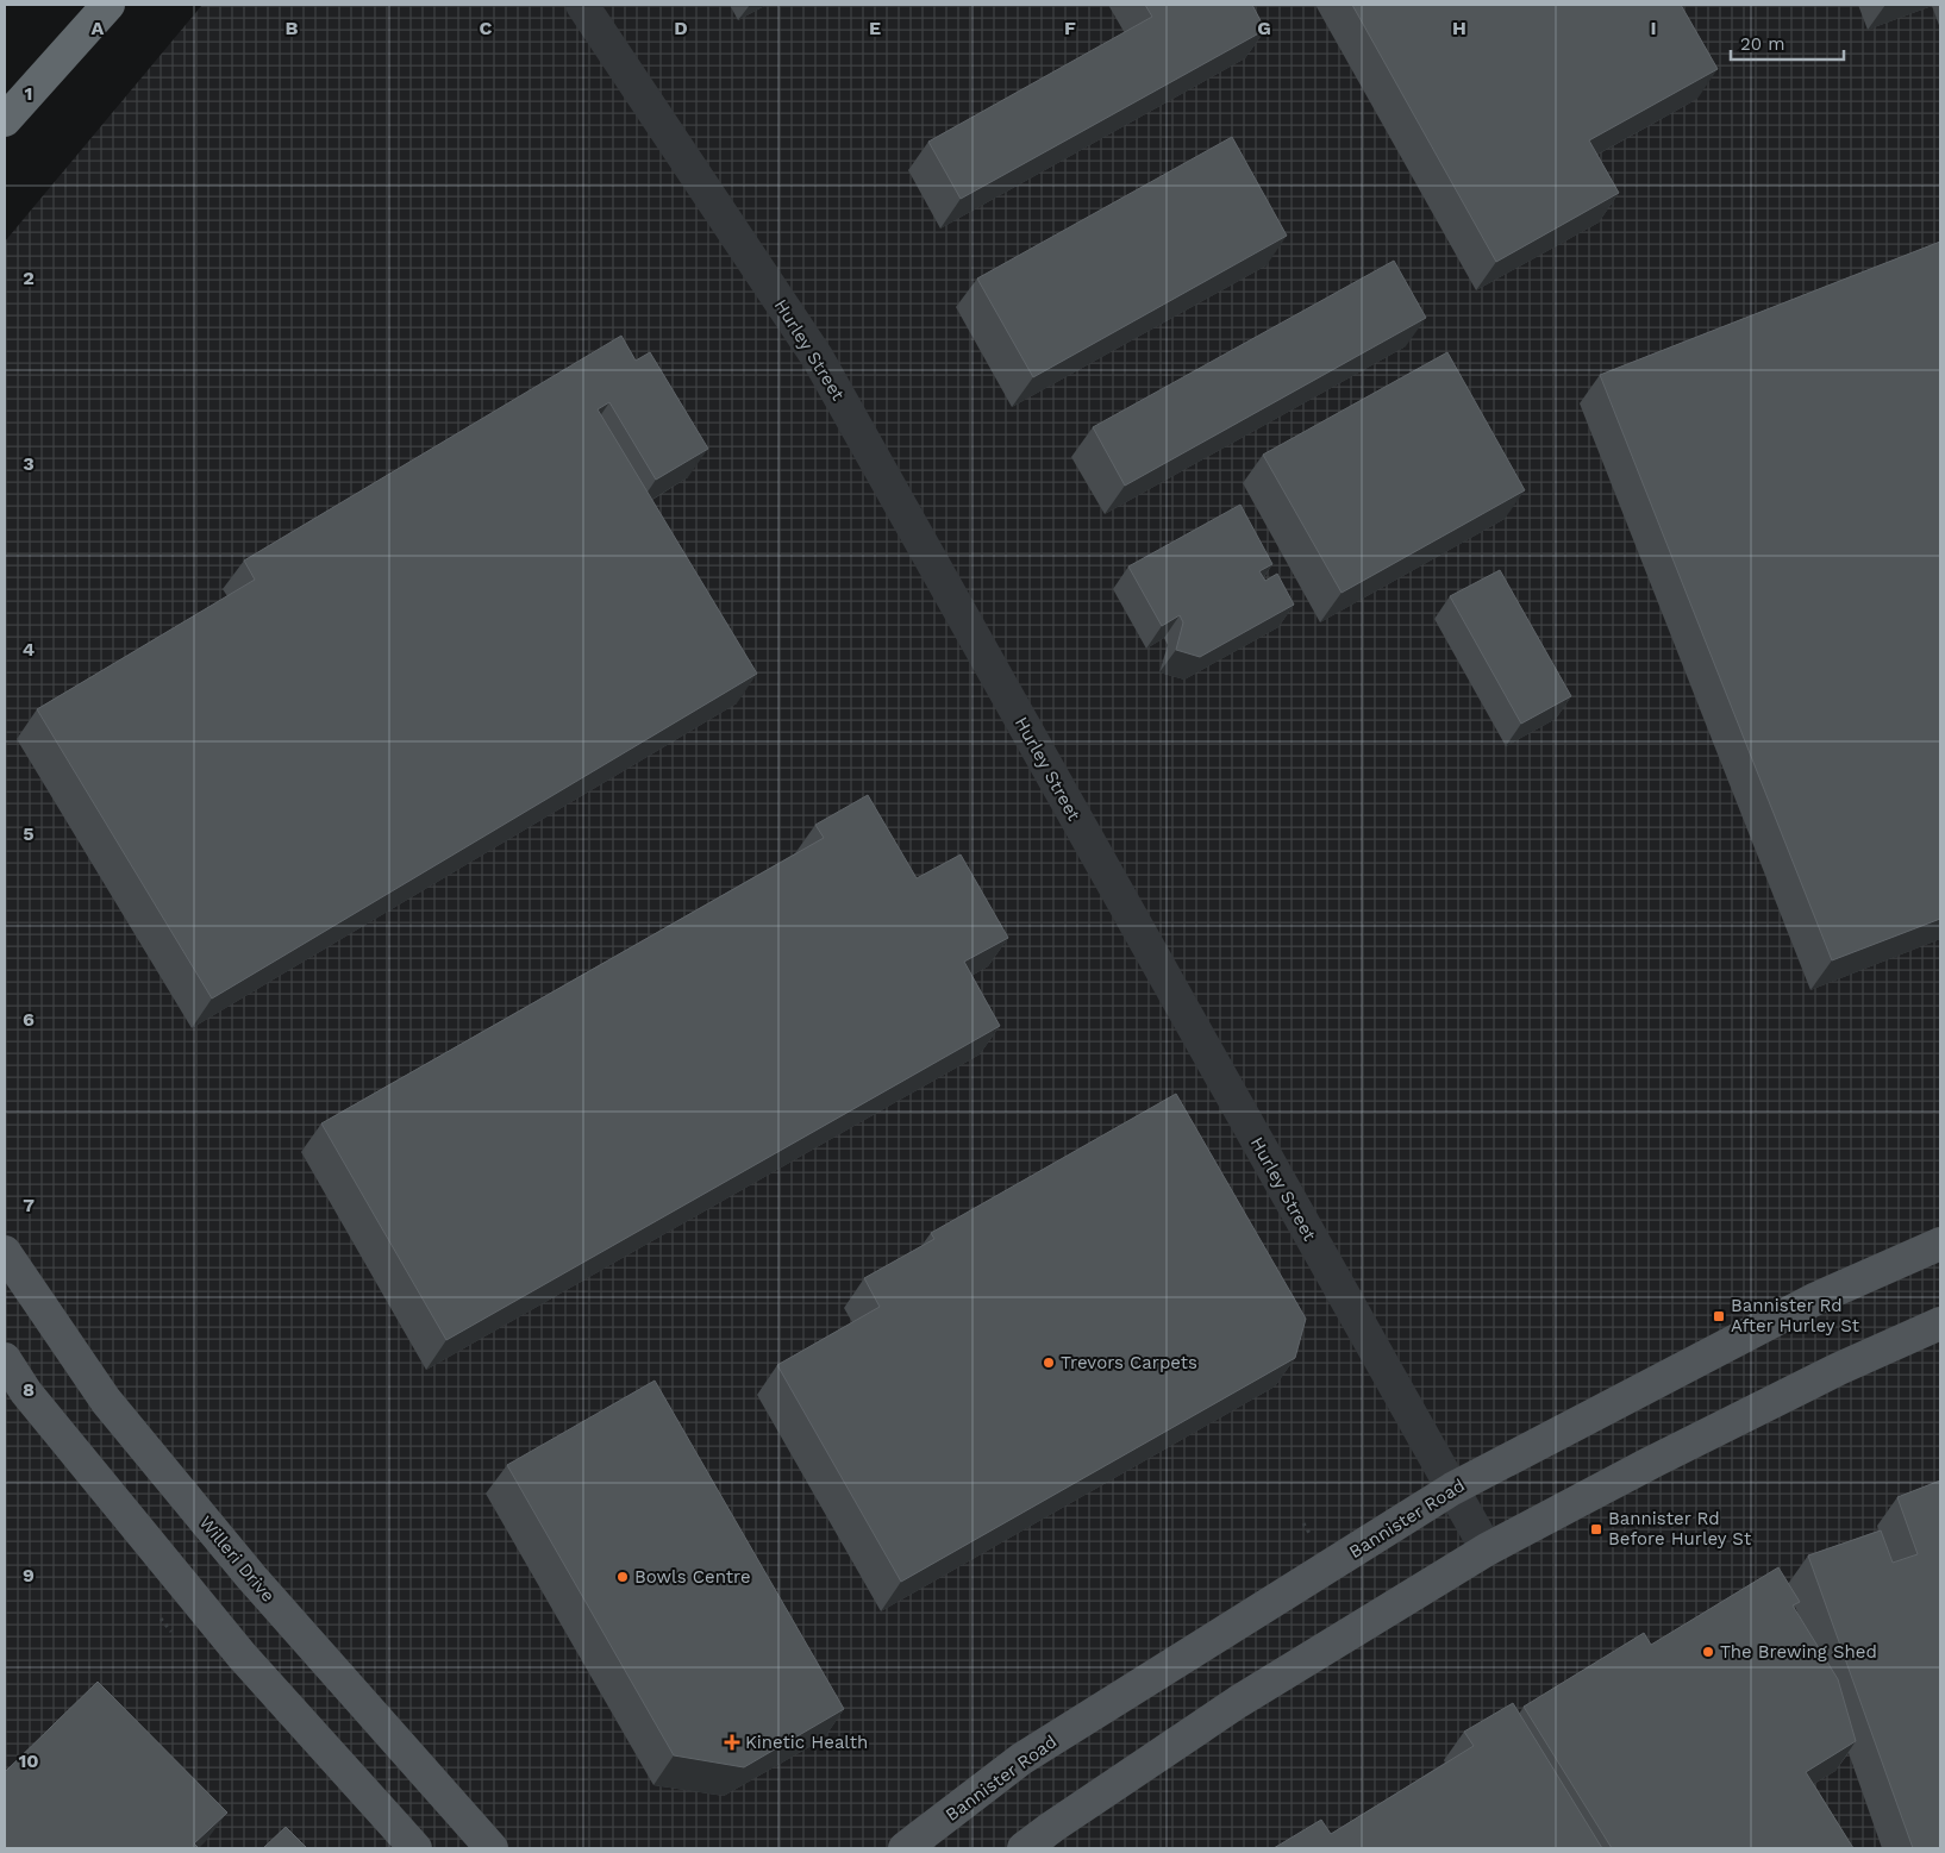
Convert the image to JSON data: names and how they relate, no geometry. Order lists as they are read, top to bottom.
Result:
{
  "streets": {
    "main road": ["Bannister Road", "Willeri Drive"],
    "street": ["Hurley Street"]
  },
  "crossings": [
    ["Hurley Street", "Bannister Road"]
  ],
  "places": {
    "transit": ["Bannister Rd After Hurley St", "Bannister Rd Before Hurley St"],
    "other": ["Trevors Carpets", "Bowls Centre", "The Brewing Shed"],
    "health": ["Kinetic Health"]
  },
  "scale_bar": "20 m",
  "grid": {
    "columns": [
      "A",
      "B",
      "C",
      "D",
      "E",
      "F",
      "G",
      "H",
      "I"
    ],
    "rows": [
      "1",
      "2",
      "3",
      "4",
      "5",
      "6",
      "7",
      "8",
      "9",
      "10"
    ]
  }
}
